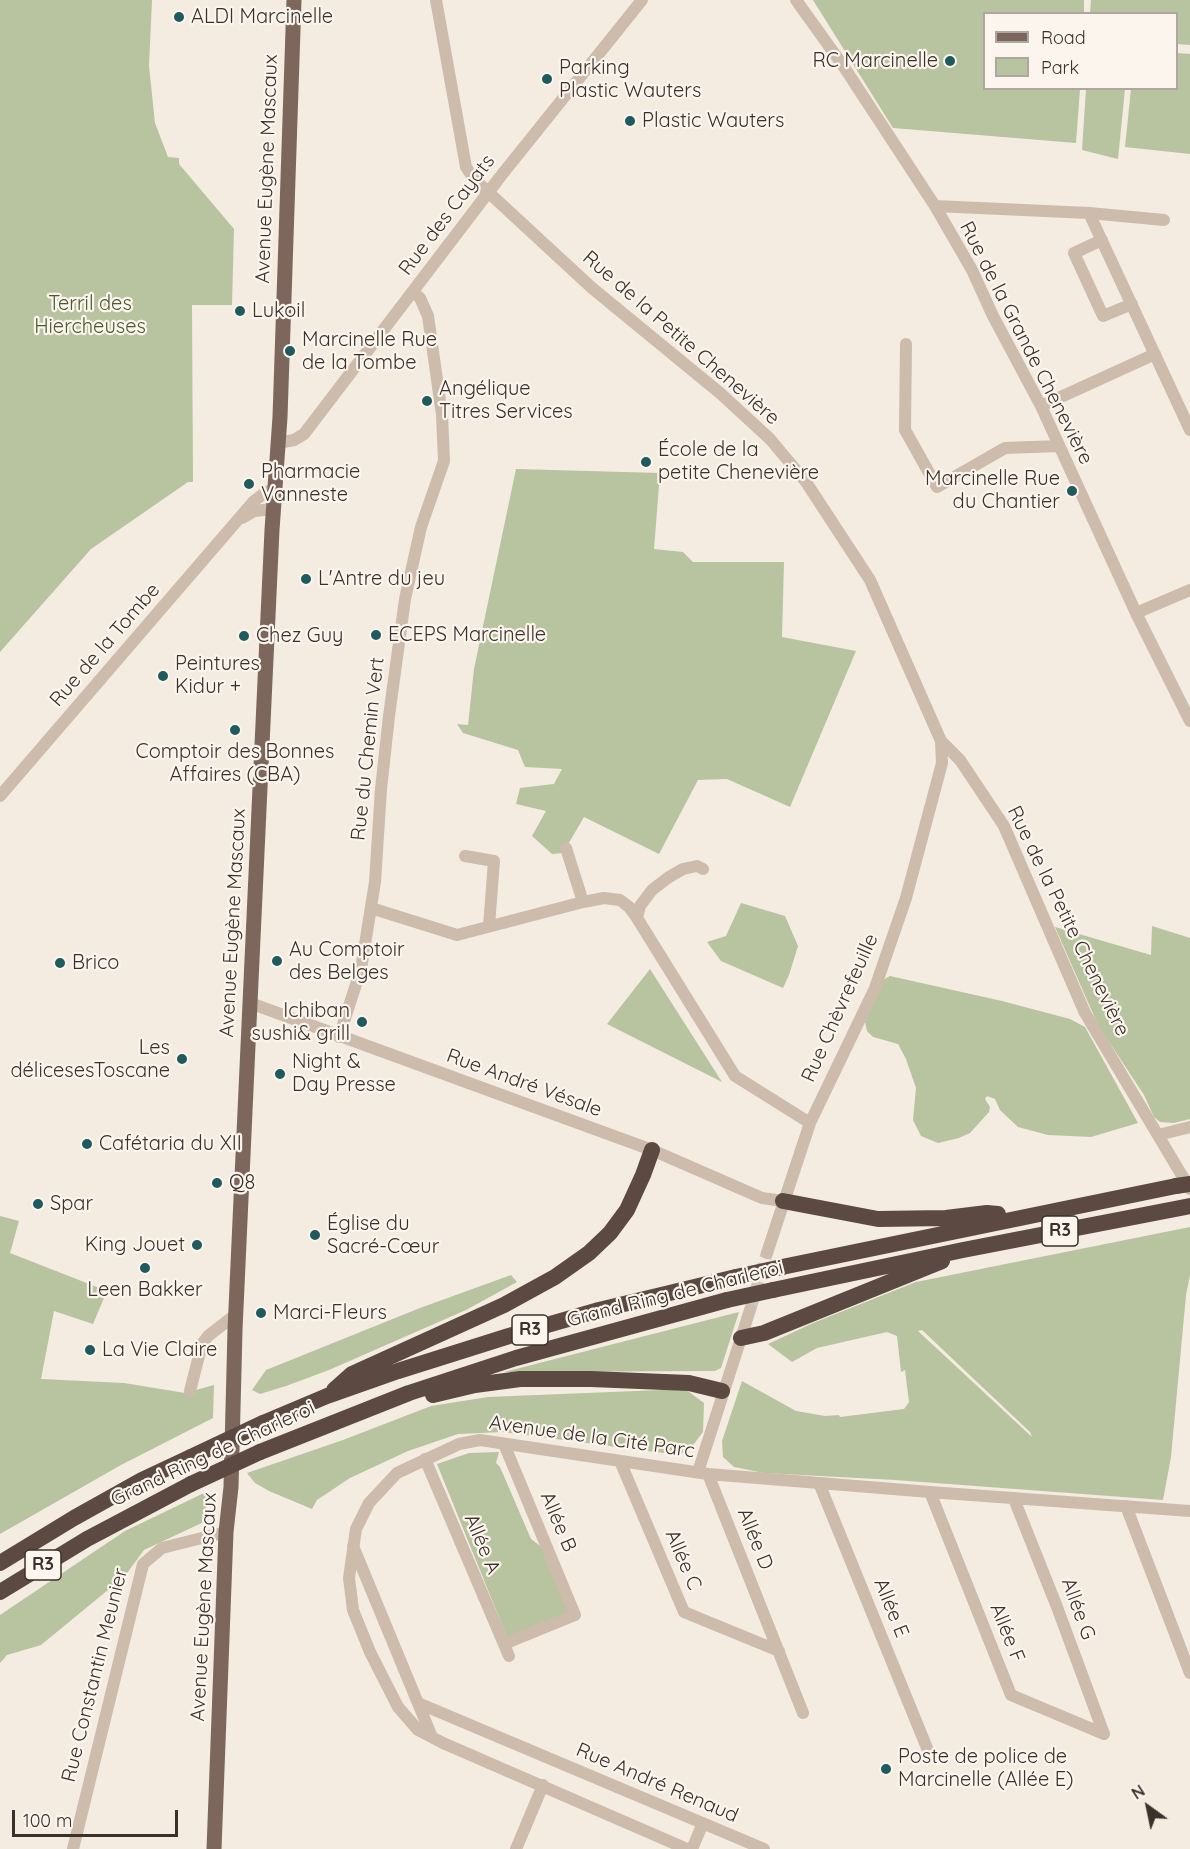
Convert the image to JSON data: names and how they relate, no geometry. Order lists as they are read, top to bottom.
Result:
{
  "streets": {
    "highway": ["R3", "Grand Ring de Charleroi"],
    "main road": ["Avenue Eugène Mascaux"],
    "street": [
      "Rue des Cayats",
      "Rue de la Petite Chenevière",
      "Rue de la Grande Chenevière",
      "Rue de la Tombe",
      "Rue du Chemin Vert",
      "Rue Chèvrefeuille",
      "Rue André Vésale",
      "Avenue de la Cité Parc",
      "Allée B",
      "Allée D",
      "Allée A",
      "Allée C",
      "Allée E",
      "Allée G",
      "Allée F",
      "Rue Constantin Meunier",
      "Rue André Renaud"
    ]
  },
  "crossings": [
    ["Avenue Eugène Mascaux", "Rue des Cayats"],
    ["Avenue Eugène Mascaux", "Rue de la Tombe"],
    ["Avenue Eugène Mascaux", "Rue André Vésale"],
    ["Avenue Eugène Mascaux", "Rue Constantin Meunier"],
    ["Rue des Cayats", "Rue de la Petite Chenevière"],
    ["Rue des Cayats", "Rue du Chemin Vert"],
    ["Rue de la Petite Chenevière", "Rue Chèvrefeuille"],
    ["Rue de la Petite Chenevière", "Grand Ring de Charleroi"],
    ["Rue du Chemin Vert", "Rue André Vésale"],
    ["Rue Chèvrefeuille", "Rue André Vésale"],
    ["Avenue de la Cité Parc", "Allée B"],
    ["Avenue de la Cité Parc", "Allée D"],
    ["Avenue de la Cité Parc", "Allée A"],
    ["Avenue de la Cité Parc", "Allée C"],
    ["Avenue de la Cité Parc", "Allée E"],
    ["Avenue de la Cité Parc", "Allée G"],
    ["Avenue de la Cité Parc", "Allée F"],
    ["Allée B", "Allée A"],
    ["Allée D", "Allée C"],
    ["Allée G", "Allée F"]
  ],
  "parks": ["Terril des Hiercheuses"],
  "places": [
    "ALDI Marcinelle",
    "RC Marcinelle",
    "Parking Plastic Wauters",
    "Plastic Wauters",
    "Lukoil",
    "Marcinelle Rue de la Tombe",
    "Angélique Titres Services",
    "École de la petite Chenevière",
    "Pharmacie Vanneste",
    "Marcinelle Rue du Chantier",
    "L'Antre du jeu",
    "ECEPS Marcinelle",
    "Chez Guy",
    "Peintures Kidur +",
    "Comptoir des Bonnes Affaires (CBA)",
    "Au Comptoir des Belges",
    "Brico",
    "Ichiban sushi& grill",
    "Les délicesesToscane",
    "Night & Day Presse",
    "Cafétaria du XII",
    "Q8",
    "Spar",
    "Église du Sacré-Cœur",
    "King Jouet",
    "Leen Bakker",
    "Marci-Fleurs",
    "La Vie Claire",
    "Poste de police de Marcinelle (Allée E)"
  ],
  "legend": ["Road", "Park"],
  "scale_bar": "100 m",
  "north": "top left"
}
